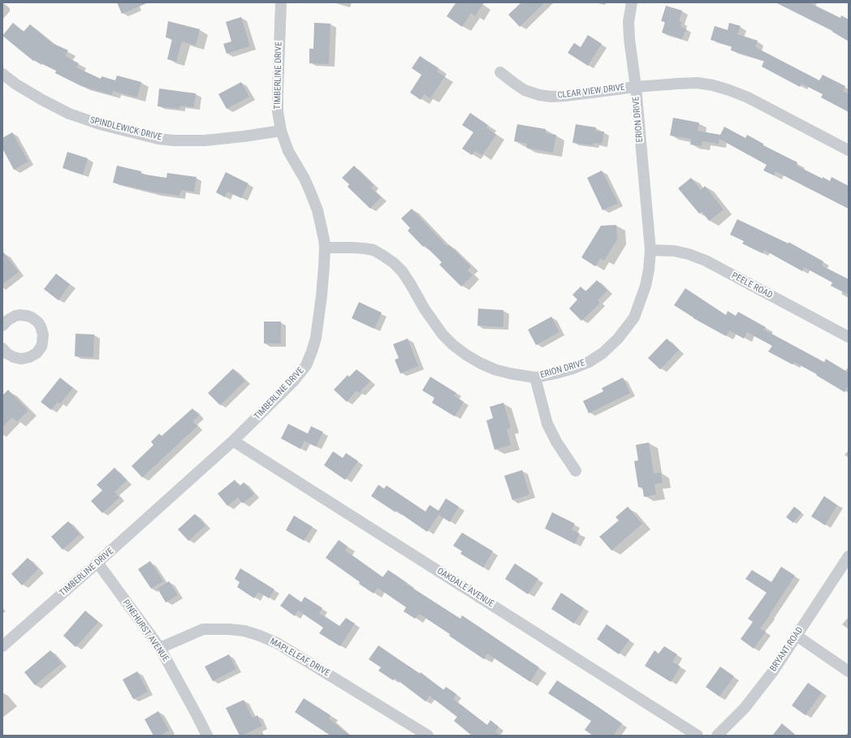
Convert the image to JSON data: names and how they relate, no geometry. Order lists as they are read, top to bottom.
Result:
{
  "streets": {
    "street": [
      "TIMBERLINE DRIVE",
      "CLEAR VIEW DRIVE",
      "ERION DRIVE",
      "SPINDLEWICK DRIVE",
      "PEELE ROAD",
      "OAKDALE AVENUE",
      "PINEHURST AVENUE",
      "BRYANT ROAD",
      "MAPLELEAF DRIVE"
    ]
  },
  "crossings": [
    ["TIMBERLINE DRIVE", "ERION DRIVE"],
    ["TIMBERLINE DRIVE", "SPINDLEWICK DRIVE"],
    ["TIMBERLINE DRIVE", "OAKDALE AVENUE"],
    ["TIMBERLINE DRIVE", "PINEHURST AVENUE"],
    ["CLEAR VIEW DRIVE", "ERION DRIVE"],
    ["ERION DRIVE", "PEELE ROAD"],
    ["PINEHURST AVENUE", "MAPLELEAF DRIVE"]
  ]
}
